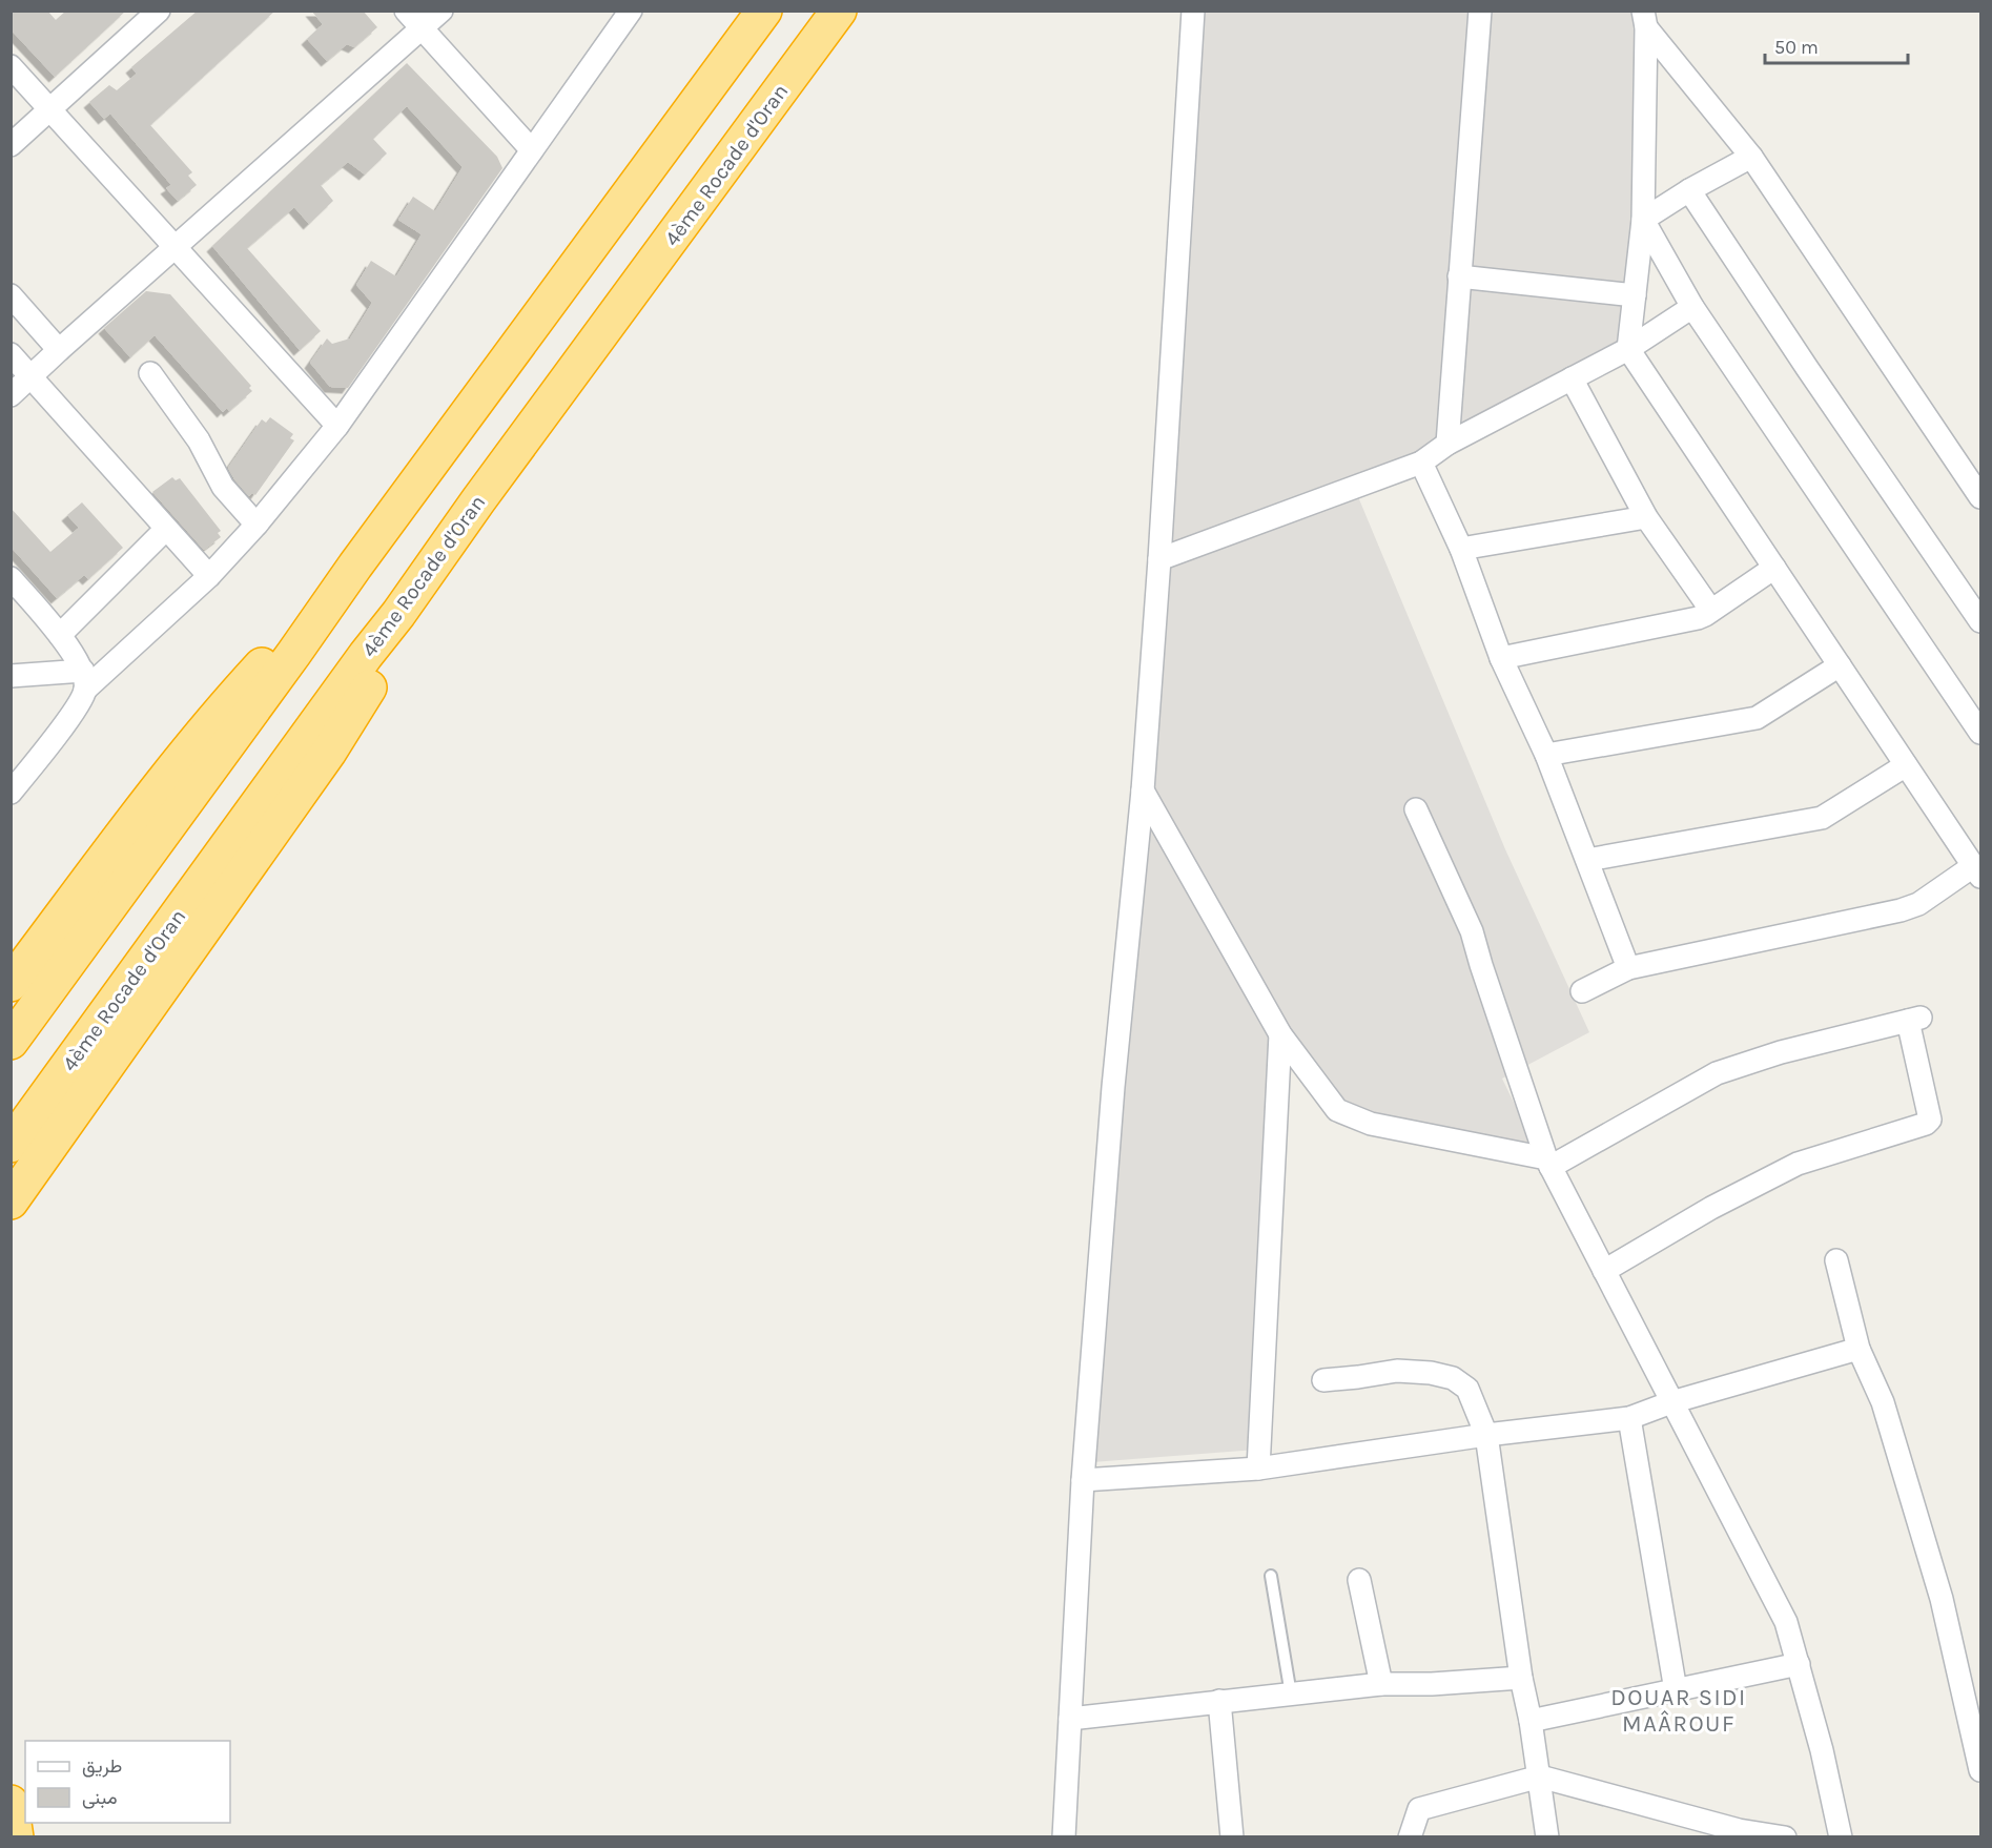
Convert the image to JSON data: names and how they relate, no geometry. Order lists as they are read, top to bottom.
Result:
{
  "streets": {
    "highway": ["4ème Rocade d'Oran"]
  },
  "districts": ["DOUAR SIDI MAÂROUF"],
  "legend": ["طريق", "مبنى"],
  "scale_bar": "50 m"
}
